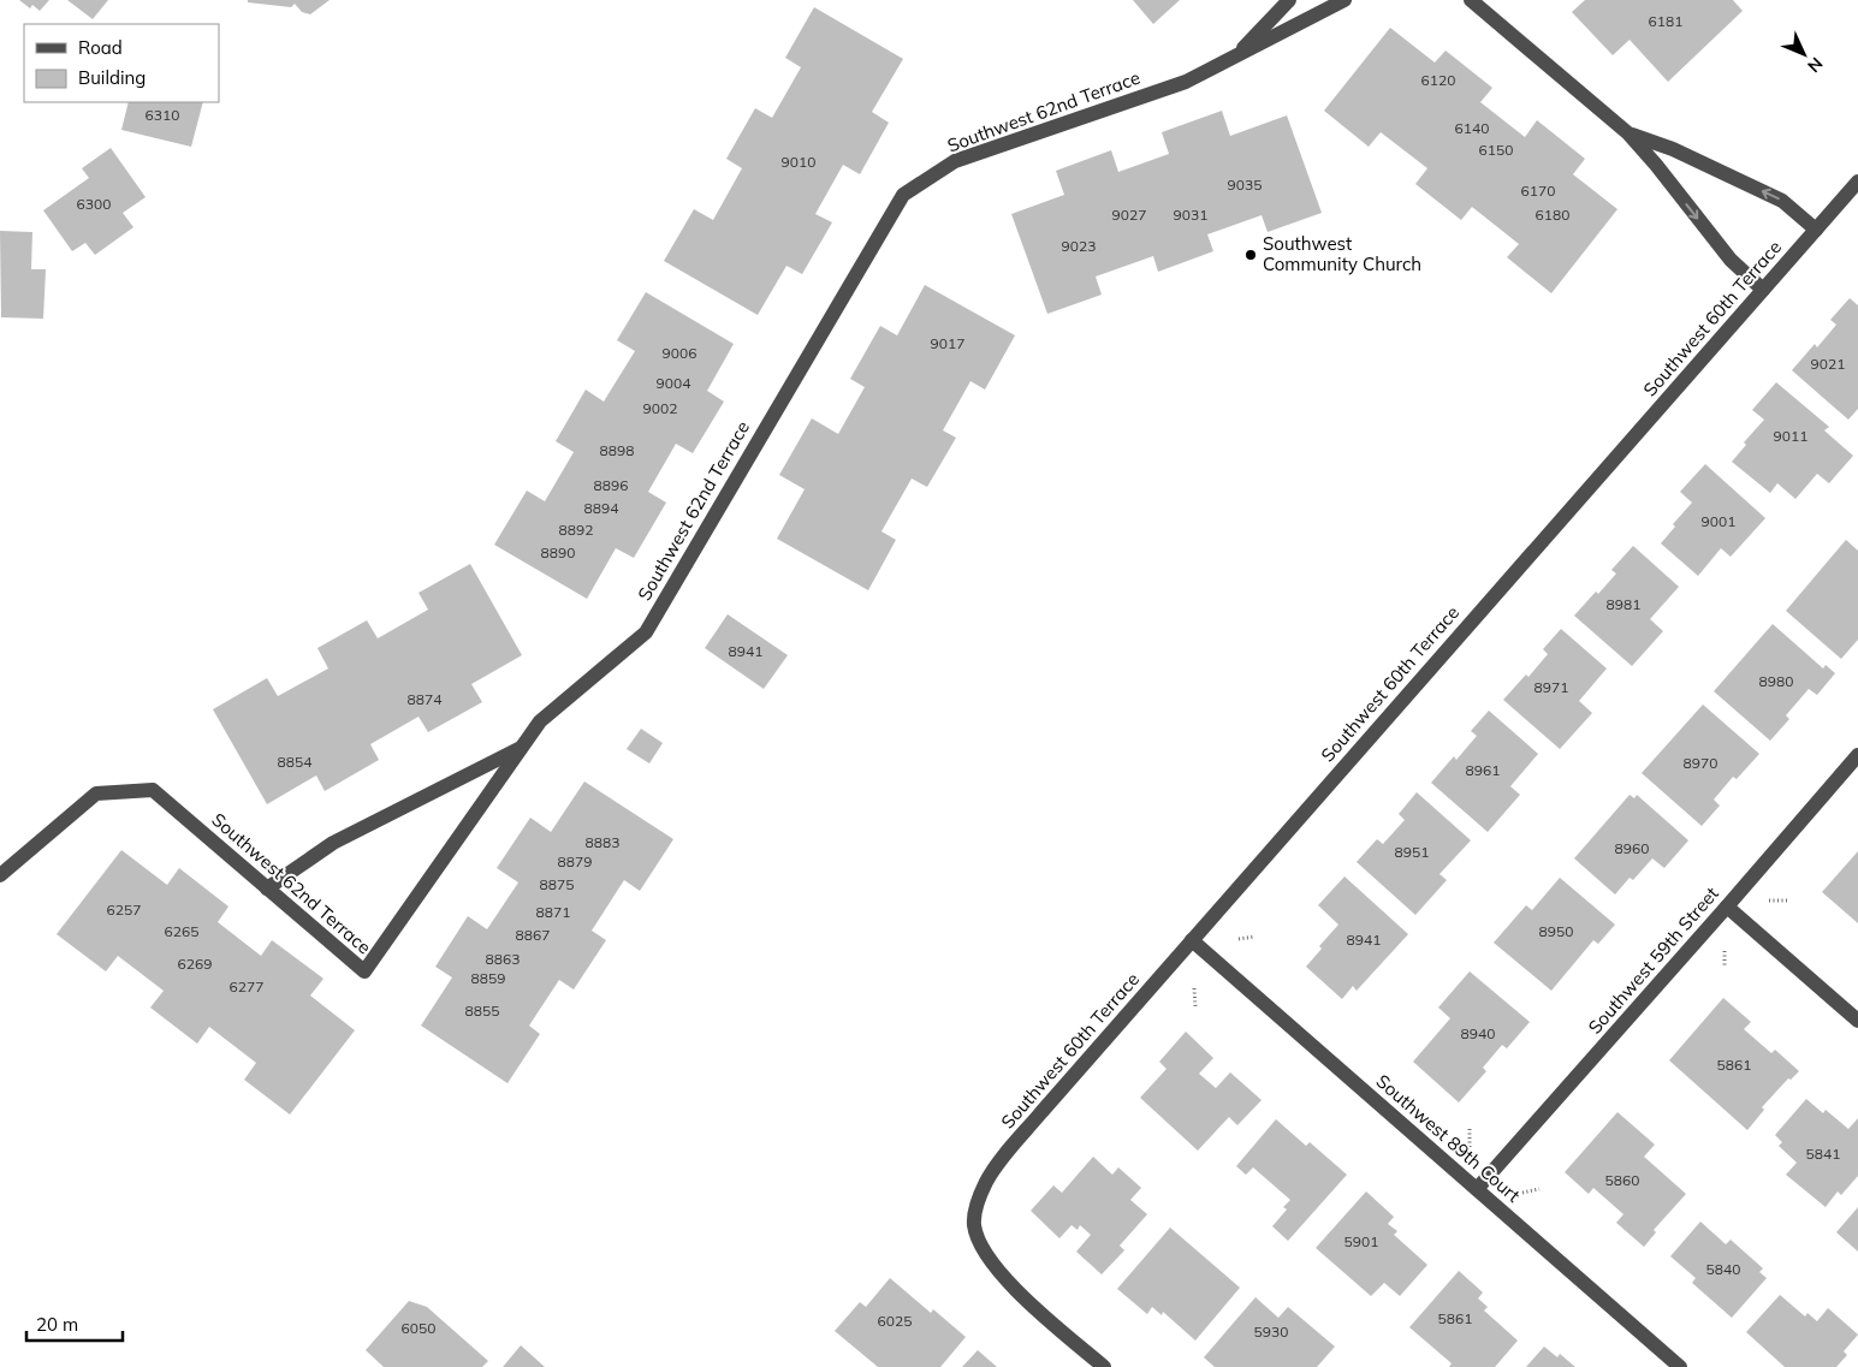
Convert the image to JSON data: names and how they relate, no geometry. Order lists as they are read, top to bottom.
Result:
{
  "streets": {
    "street": [
      "Southwest 62nd Terrace",
      "Southwest 60th Terrace",
      "Southwest 59th Street",
      "Southwest 89th Court"
    ]
  },
  "crossings": [
    ["Southwest 60th Terrace", "Southwest 89th Court"],
    ["Southwest 59th Street", "Southwest 89th Court"]
  ],
  "places": ["Southwest Community Church"],
  "house_numbers": [
    "6181",
    "6120",
    "6310",
    "6140",
    "6150",
    "9010",
    "9035",
    "6170",
    "6300",
    "9027",
    "9031",
    "6180",
    "9023",
    "9017",
    "9006",
    "9021",
    "9004",
    "9002",
    "9011",
    "8898",
    "8896",
    "8894",
    "9001",
    "8892",
    "8890",
    "8981",
    "8941",
    "8980",
    "8971",
    "8874",
    "8854",
    "8970",
    "8961",
    "8883",
    "8960",
    "8951",
    "8879",
    "8875",
    "6257",
    "8871",
    "6265",
    "8950",
    "8867",
    "8941",
    "8863",
    "6269",
    "8859",
    "6277",
    "8855",
    "8940",
    "5861",
    "5841",
    "5860",
    "5901",
    "5840",
    "5861",
    "6025",
    "6050",
    "5930"
  ],
  "legend": ["Road", "Building"],
  "scale_bar": "20 m",
  "north": "bottom right"
}
